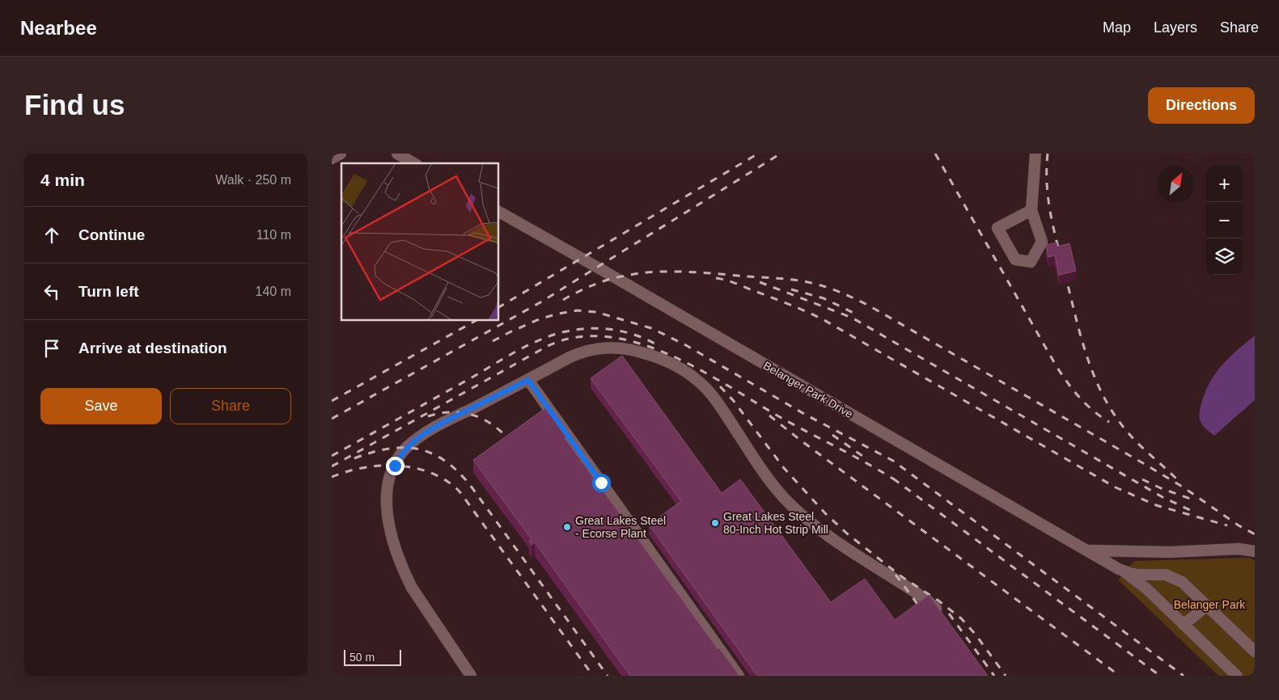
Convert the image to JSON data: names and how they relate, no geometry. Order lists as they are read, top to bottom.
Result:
{
  "streets": {
    "street": ["Belanger Park Drive"]
  },
  "parks": ["Belanger Park"],
  "places": ["Great Lakes Steel 80-Inch Hot Strip Mill", "Great Lakes Steel - Ecorse Plant"],
  "scale_bar": "50 m",
  "north": "top right",
  "page": {
    "header": "Nearbee",
    "nav": ["Map", "Layers", "Share"],
    "buttons": [
      "Directions",
      ["Save", "Share"]
    ],
    "title": "Find us",
    "heading": ["4 min", "Walk · 250 m"],
    "map_buttons": ["+", "−"],
    "list": [
      ["Continue", "110 m"],
      ["Turn left", "140 m"],
      "Arrive at destination"
    ],
    "scale": "50 m"
  }
}
